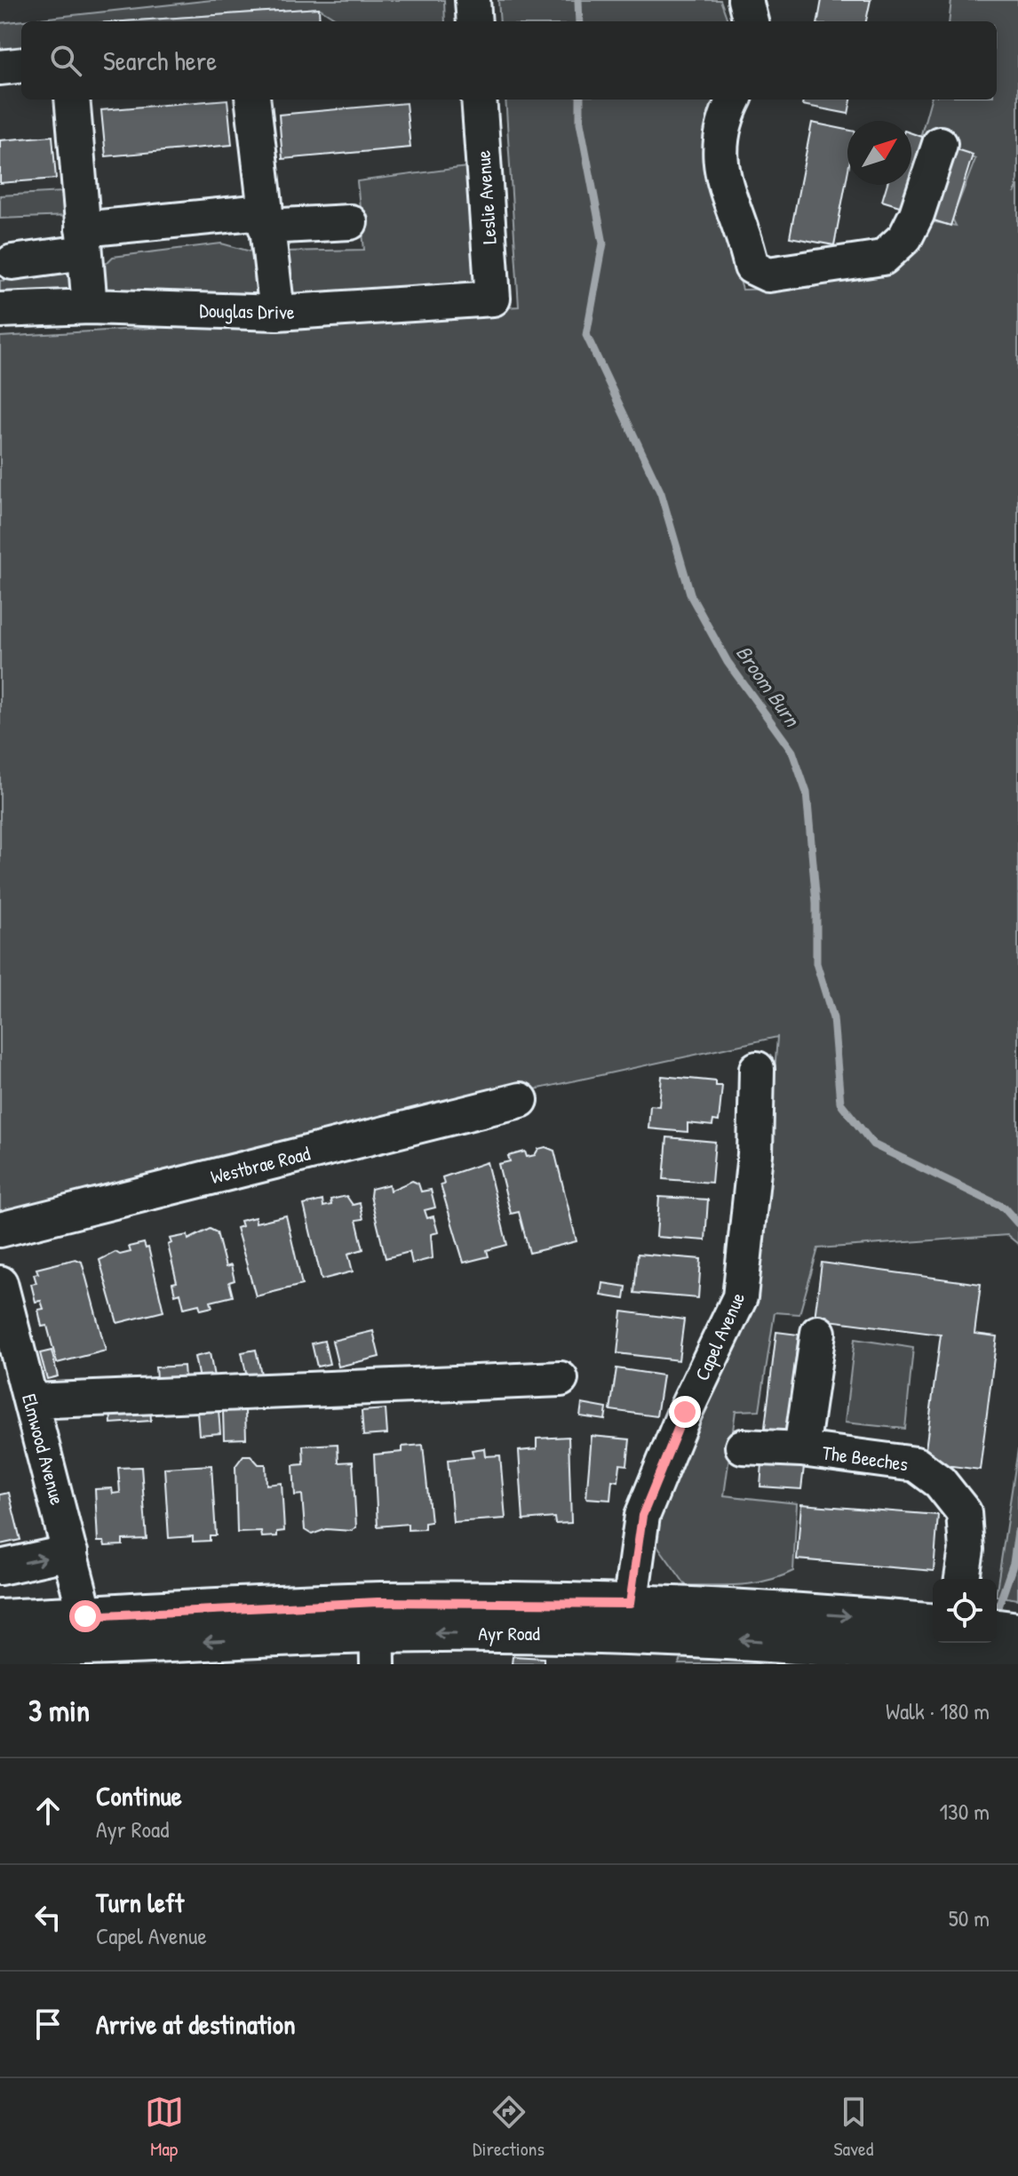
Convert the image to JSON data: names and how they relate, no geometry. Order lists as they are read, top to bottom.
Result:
{
  "streets": {
    "main road": ["Ayr Road"],
    "street": [
      "Leslie Avenue",
      "Douglas Drive",
      "Westbrae Road",
      "Capel Avenue",
      "Elmwood Avenue",
      "The Beeches"
    ]
  },
  "crossings": [
    ["Leslie Avenue", "Douglas Drive"],
    ["Capel Avenue", "Ayr Road"],
    ["Elmwood Avenue", "Ayr Road"]
  ],
  "water": ["Broom Burn"],
  "north": "top right",
  "page": {
    "search": "Search here",
    "heading": ["3 min", "Walk · 180 m"],
    "list": [
      ["Continue", "Ayr Road", "130 m"],
      ["Turn left", "Capel Avenue", "50 m"],
      "Arrive at destination"
    ],
    "nav": ["Map", "Directions", "Saved"]
  }
}
